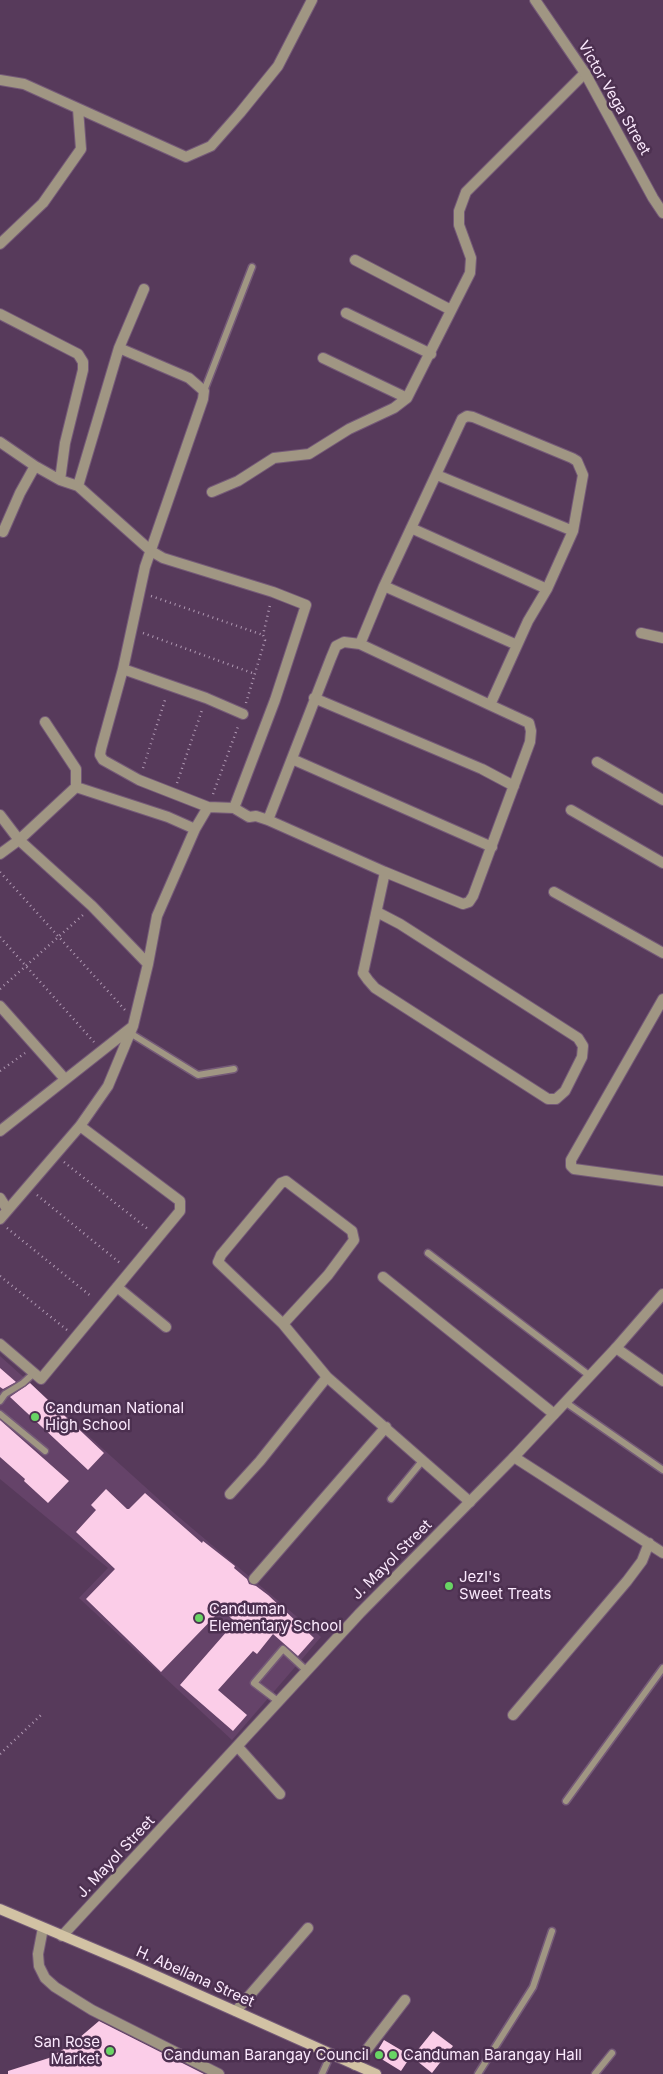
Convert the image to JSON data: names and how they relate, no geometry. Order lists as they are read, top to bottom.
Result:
{
  "streets": {
    "main road": ["H. Abellana Street"],
    "street": ["Victor Vega Street", "J. Mayol Street"]
  },
  "crossings": [
    ["J. Mayol Street", "H. Abellana Street"]
  ],
  "places": [
    "Canduman National High School",
    "Jezl's Sweet Treats",
    "Canduman Elementary School",
    "San Rose Market",
    "Canduman Barangay Council",
    "Canduman Barangay Hall"
  ]
}
